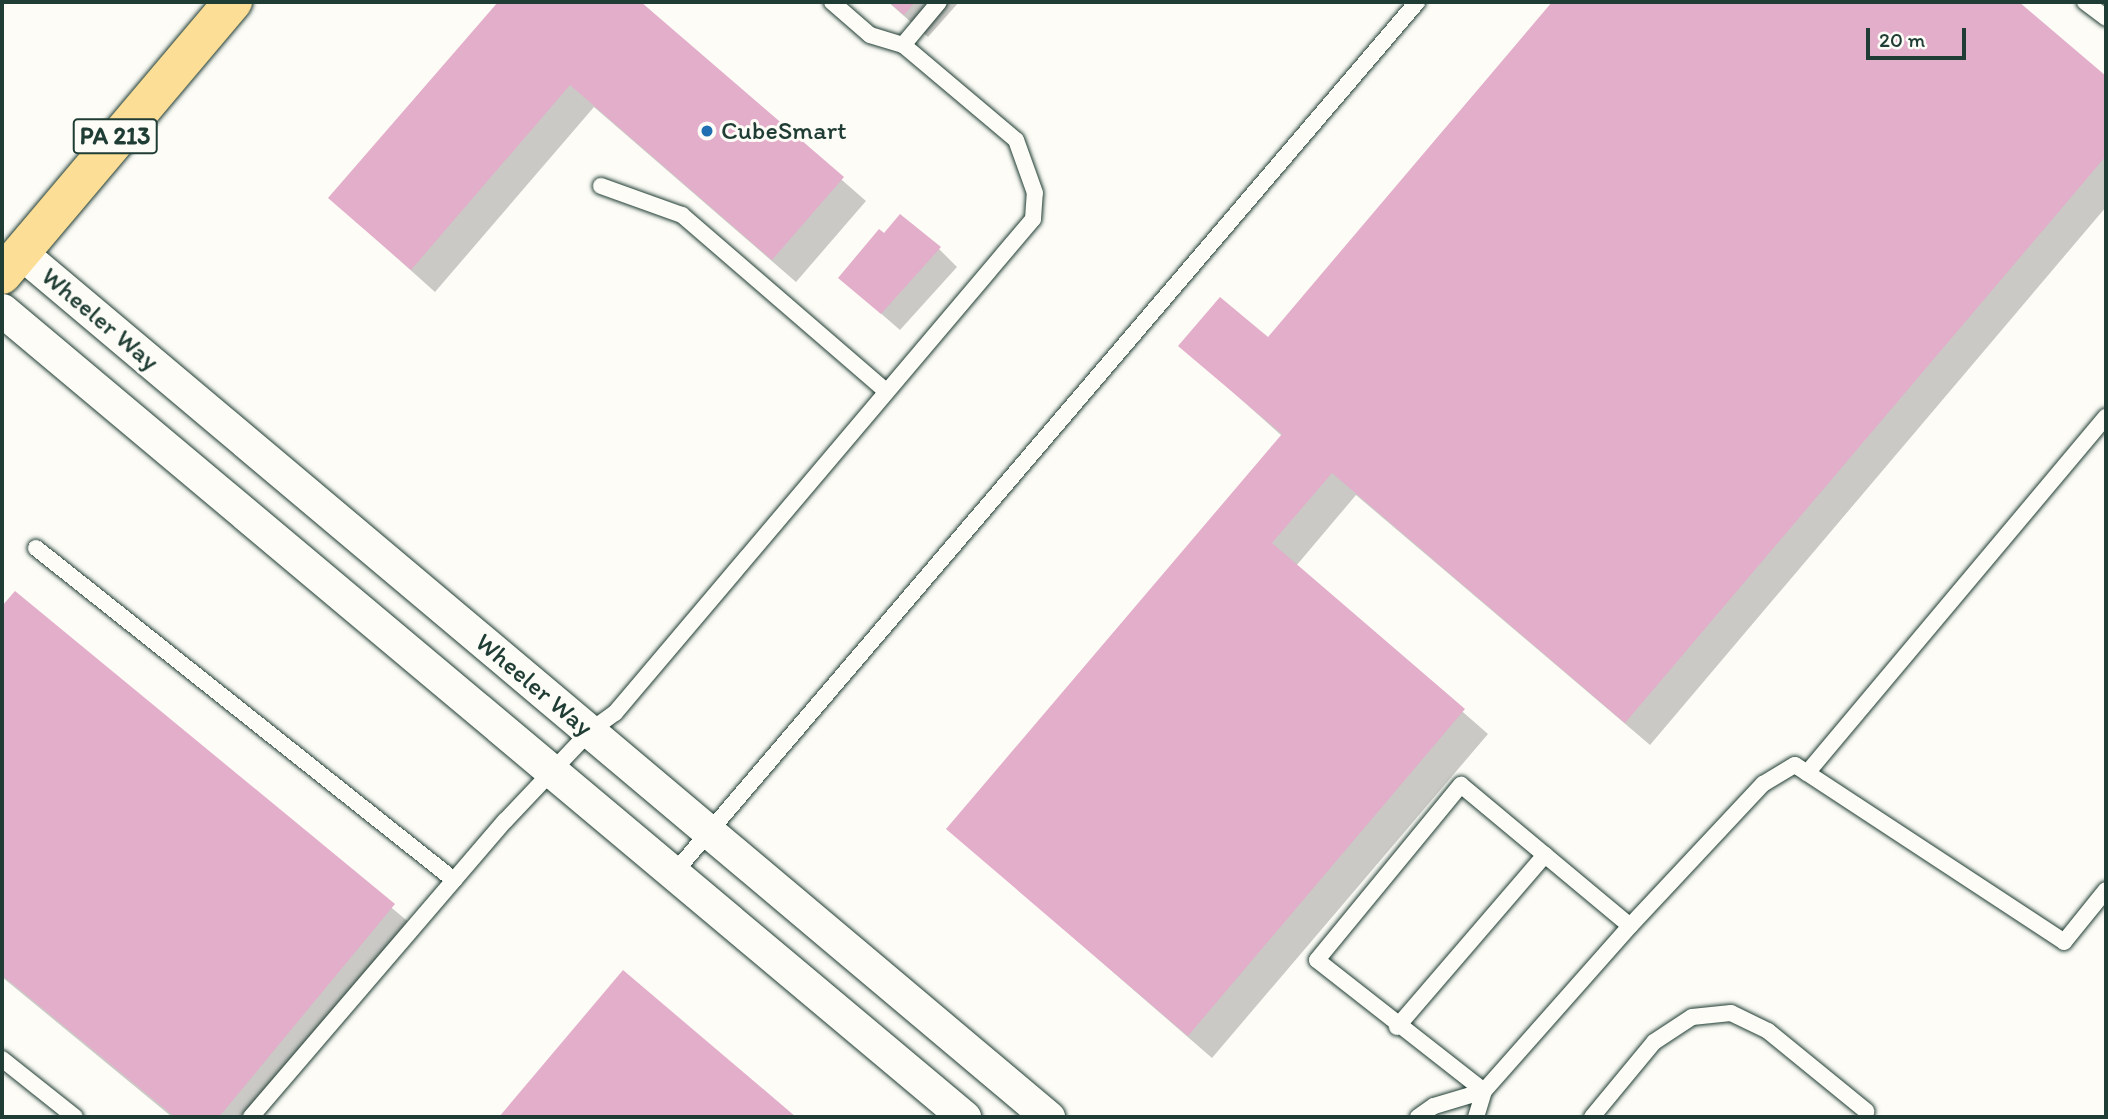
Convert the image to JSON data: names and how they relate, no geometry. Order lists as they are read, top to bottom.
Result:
{
  "streets": {
    "main road": ["PA 213"],
    "street": ["Wheeler Way"]
  },
  "crossings": [
    ["PA 213", "Wheeler Way"]
  ],
  "places": ["CubeSmart"],
  "scale_bar": "20 m"
}
